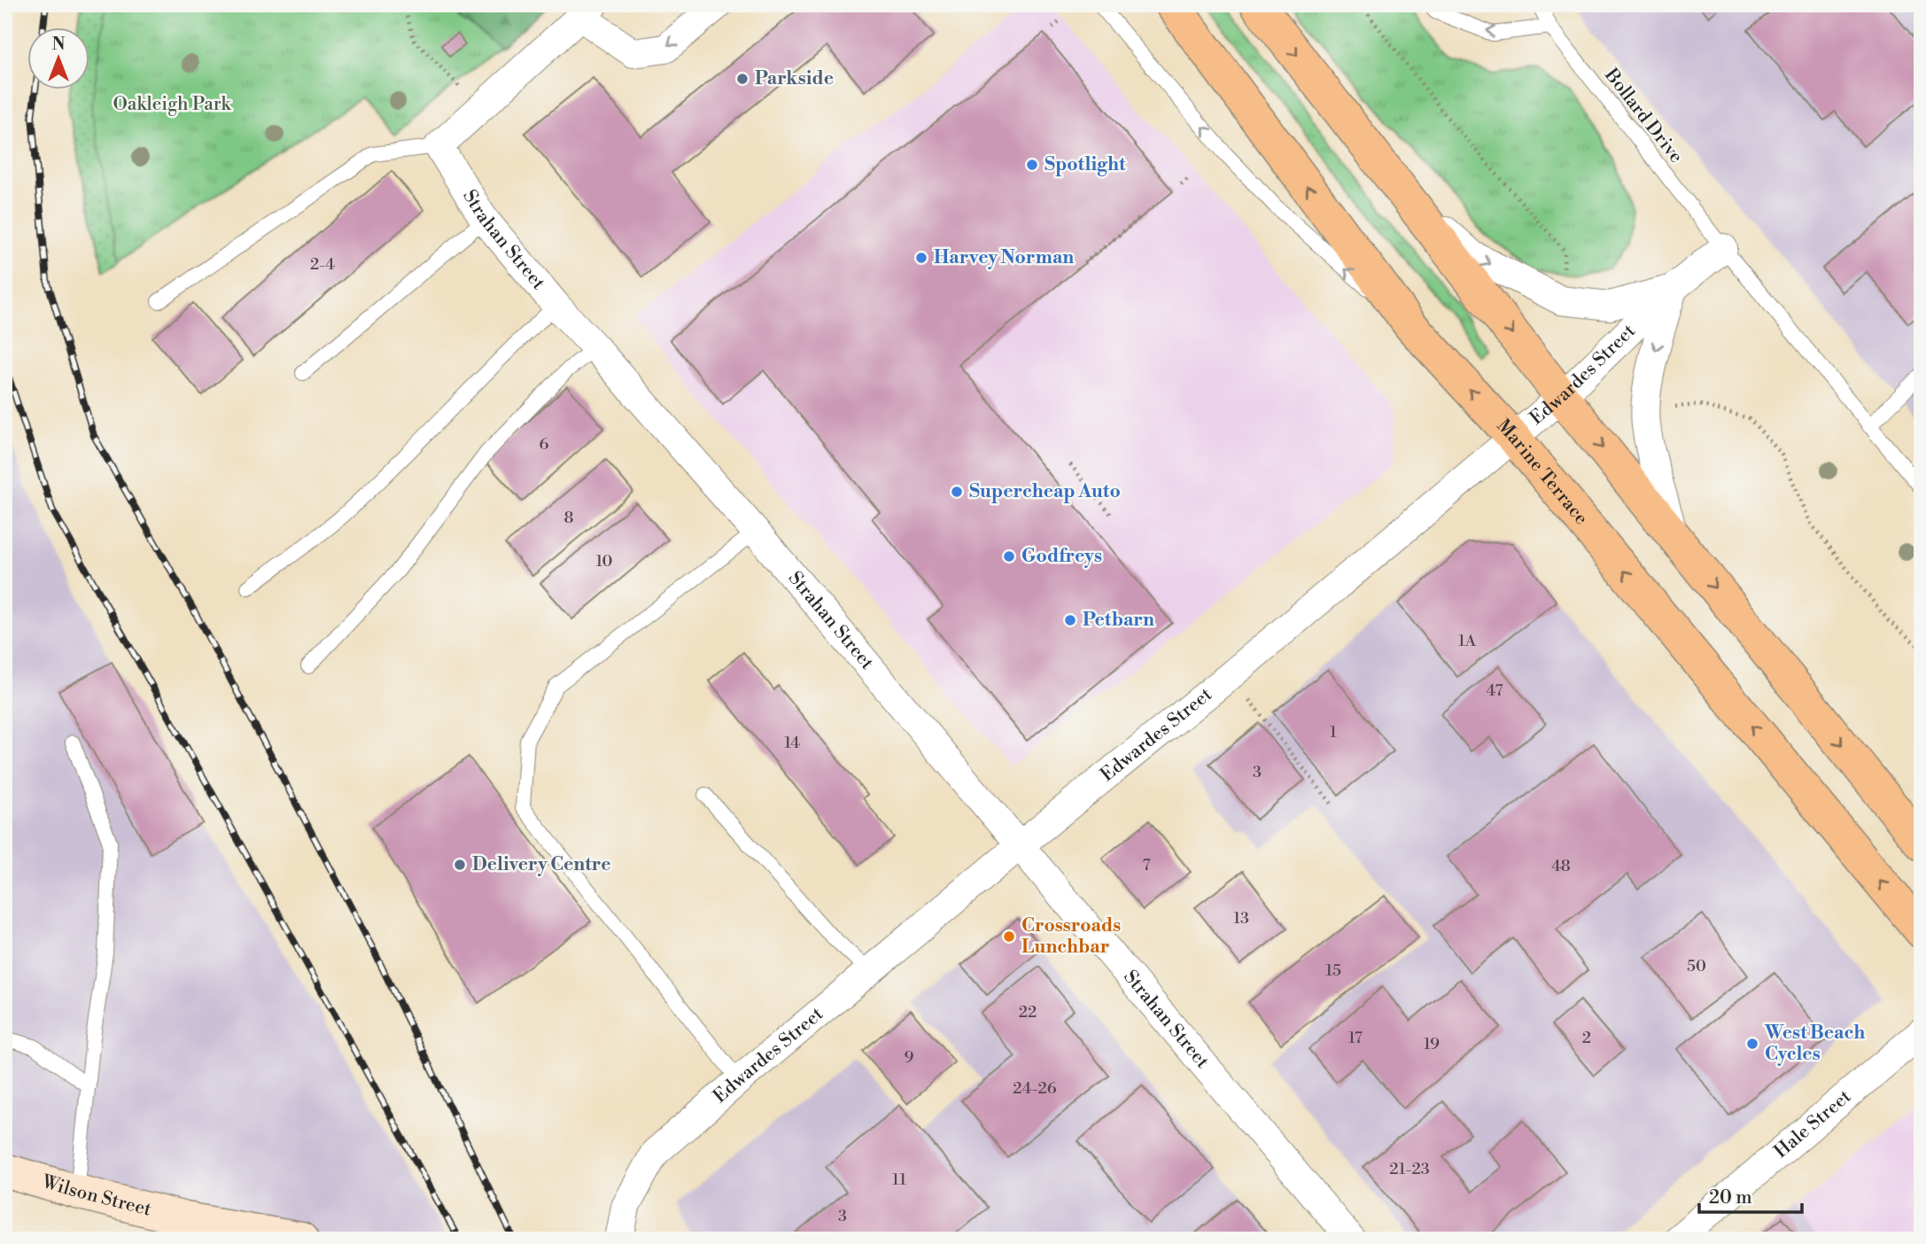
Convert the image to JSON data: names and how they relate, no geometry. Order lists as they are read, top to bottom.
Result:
{
  "streets": {
    "highway": ["Marine Terrace"],
    "street": [
      "Strahan Street",
      "Edwardes Street",
      "Hale Street",
      "Wilson Street"
    ],
    "lane": ["Bollard Drive"]
  },
  "crossings": [
    ["Bollard Drive", "Edwardes Street"],
    ["Strahan Street", "Edwardes Street"],
    ["Edwardes Street", "Marine Terrace"]
  ],
  "parks": ["Oakleigh Park"],
  "places": [
    "Parkside",
    "Spotlight",
    "Harvey Norman",
    "Supercheap Auto",
    "Godfreys",
    "Petbarn",
    "Delivery Centre",
    "Crossroads Lunchbar",
    "West Beach Cycles"
  ],
  "house_numbers": [
    "2-4",
    "6",
    "8",
    "10",
    "1A",
    "47",
    "1",
    "14",
    "3",
    "7",
    "48",
    "13",
    "50",
    "15",
    "22",
    "17",
    "2",
    "19",
    "9",
    "24-26",
    "21-23",
    "11",
    "3"
  ],
  "scale_bar": "20 m",
  "north": "top"
}
